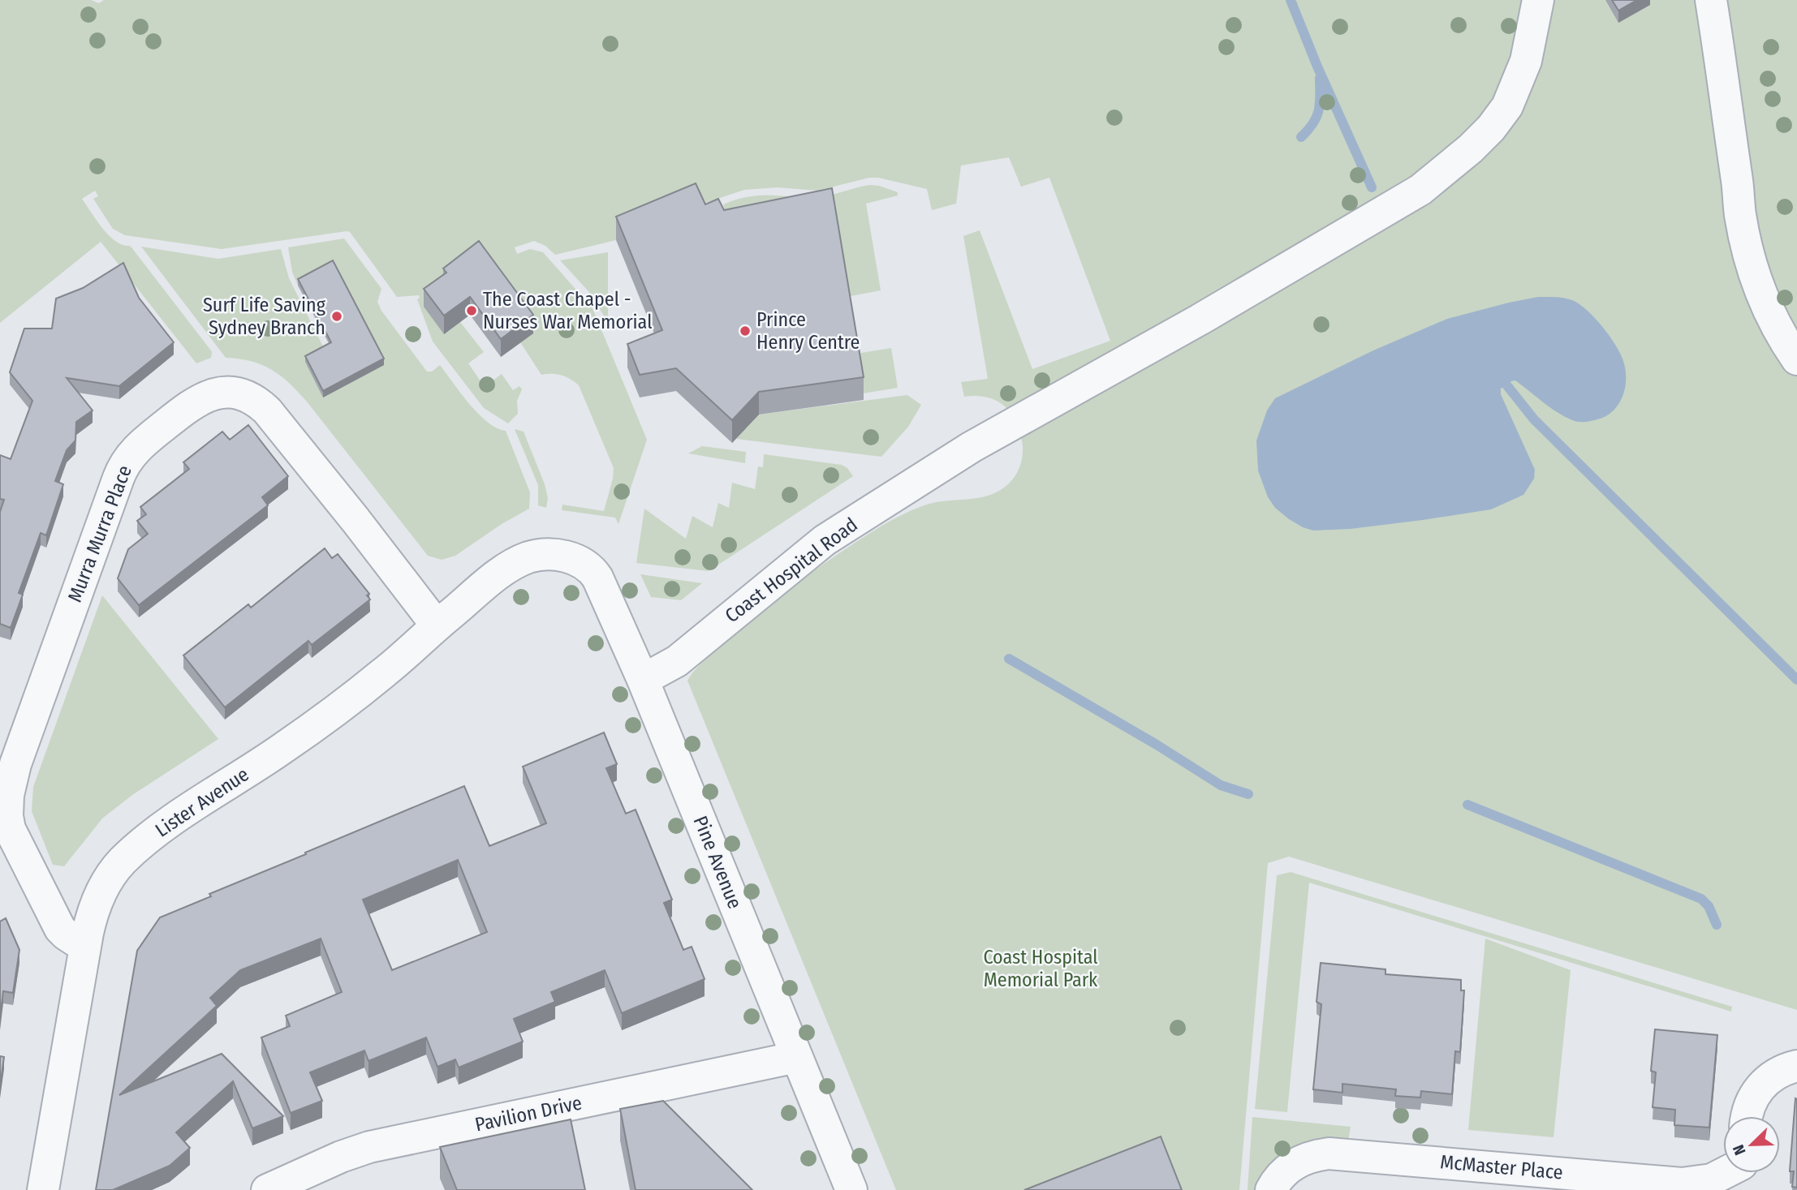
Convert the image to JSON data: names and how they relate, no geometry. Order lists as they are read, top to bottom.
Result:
{
  "streets": {
    "street": [
      "Murra Murra Place",
      "Coast Hospital Road",
      "Lister Avenue",
      "Pine Avenue",
      "Pavilion Drive",
      "McMaster Place"
    ]
  },
  "crossings": [
    ["Murra Murra Place", "Lister Avenue"],
    ["Coast Hospital Road", "Pine Avenue"],
    ["Lister Avenue", "Pine Avenue"],
    ["Pine Avenue", "Pavilion Drive"]
  ],
  "parks": ["Coast Hospital Memorial Park"],
  "places": ["The Coast Chapel - Nurses War Memorial", "Surf Life Saving Sydney Branch", "Prince Henry Centre"],
  "north": "bottom left"
}
